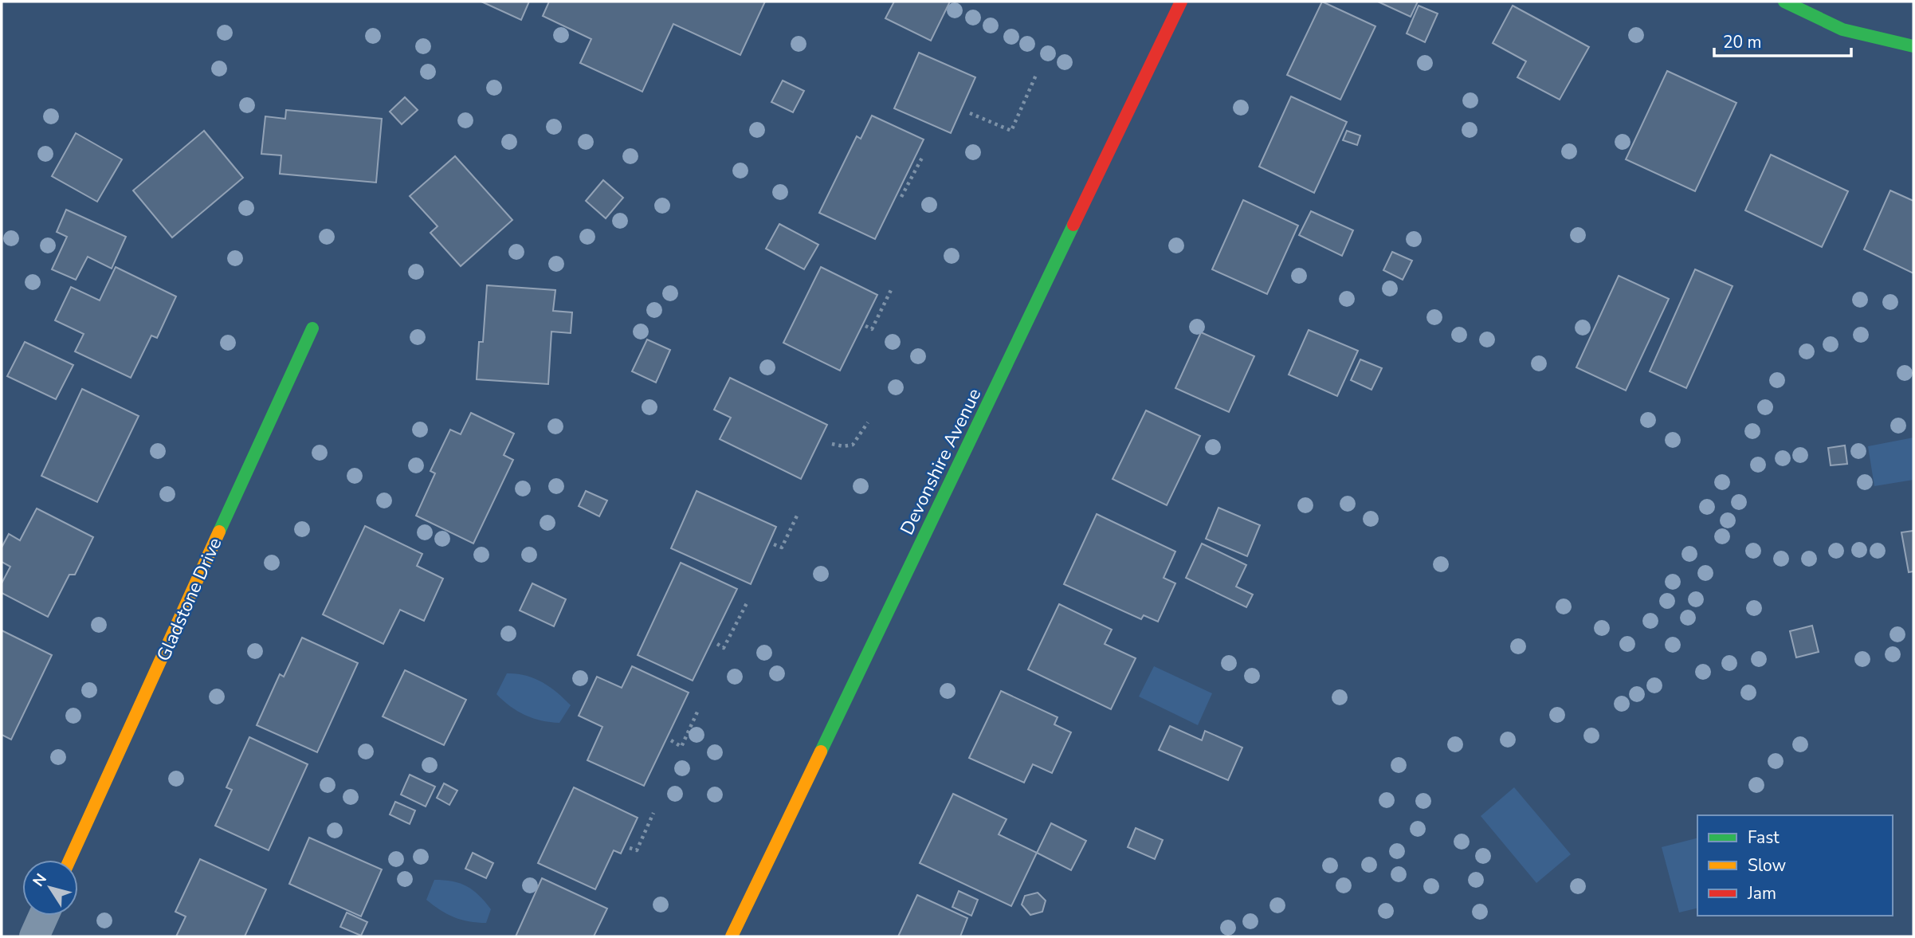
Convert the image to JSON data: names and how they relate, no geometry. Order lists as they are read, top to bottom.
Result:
{
  "streets": {
    "main road": ["Devonshire Avenue", "Gladstone Drive"]
  },
  "legend": ["Fast", "Slow", "Jam"],
  "scale_bar": "20 m",
  "north": "top left"
}
